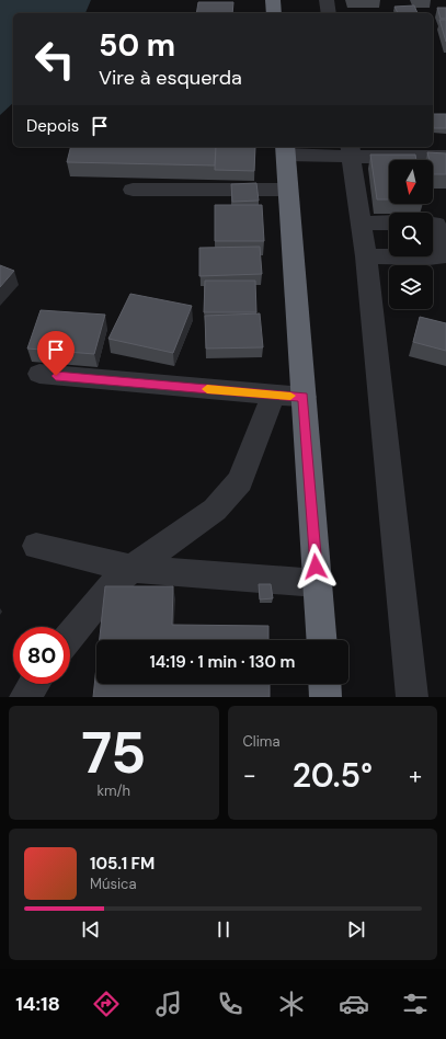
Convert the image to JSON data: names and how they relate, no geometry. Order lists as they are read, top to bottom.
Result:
{
  "north": "bottom",
  "page": {
    "turn": ["50 m", "Vire à esquerda"],
    "then": "Depois",
    "limit": "80",
    "trip": "14:19 · 1 min · 130 m",
    "tile": [
      ["75", "km/h"],
      "Clima"
    ],
    "heat": ["−", "20.5°", "+"],
    "song": ["105.1 FM", "Música"],
    "tabs": "14:18"
  }
}
